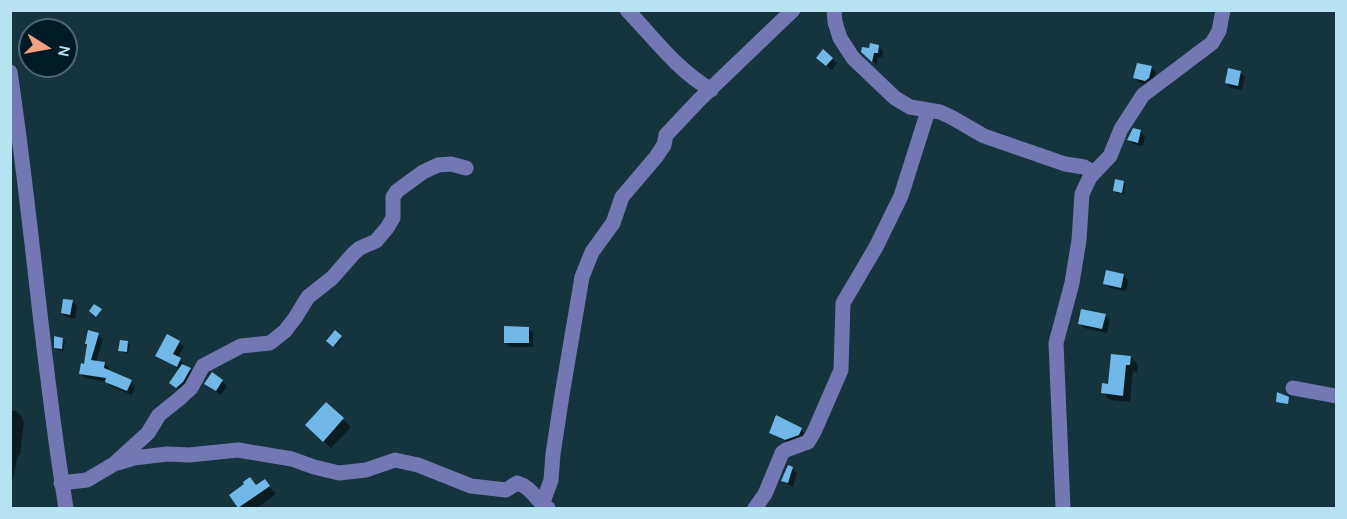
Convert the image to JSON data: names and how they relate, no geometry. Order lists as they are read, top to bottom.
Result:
{
  "north": "right"
}
